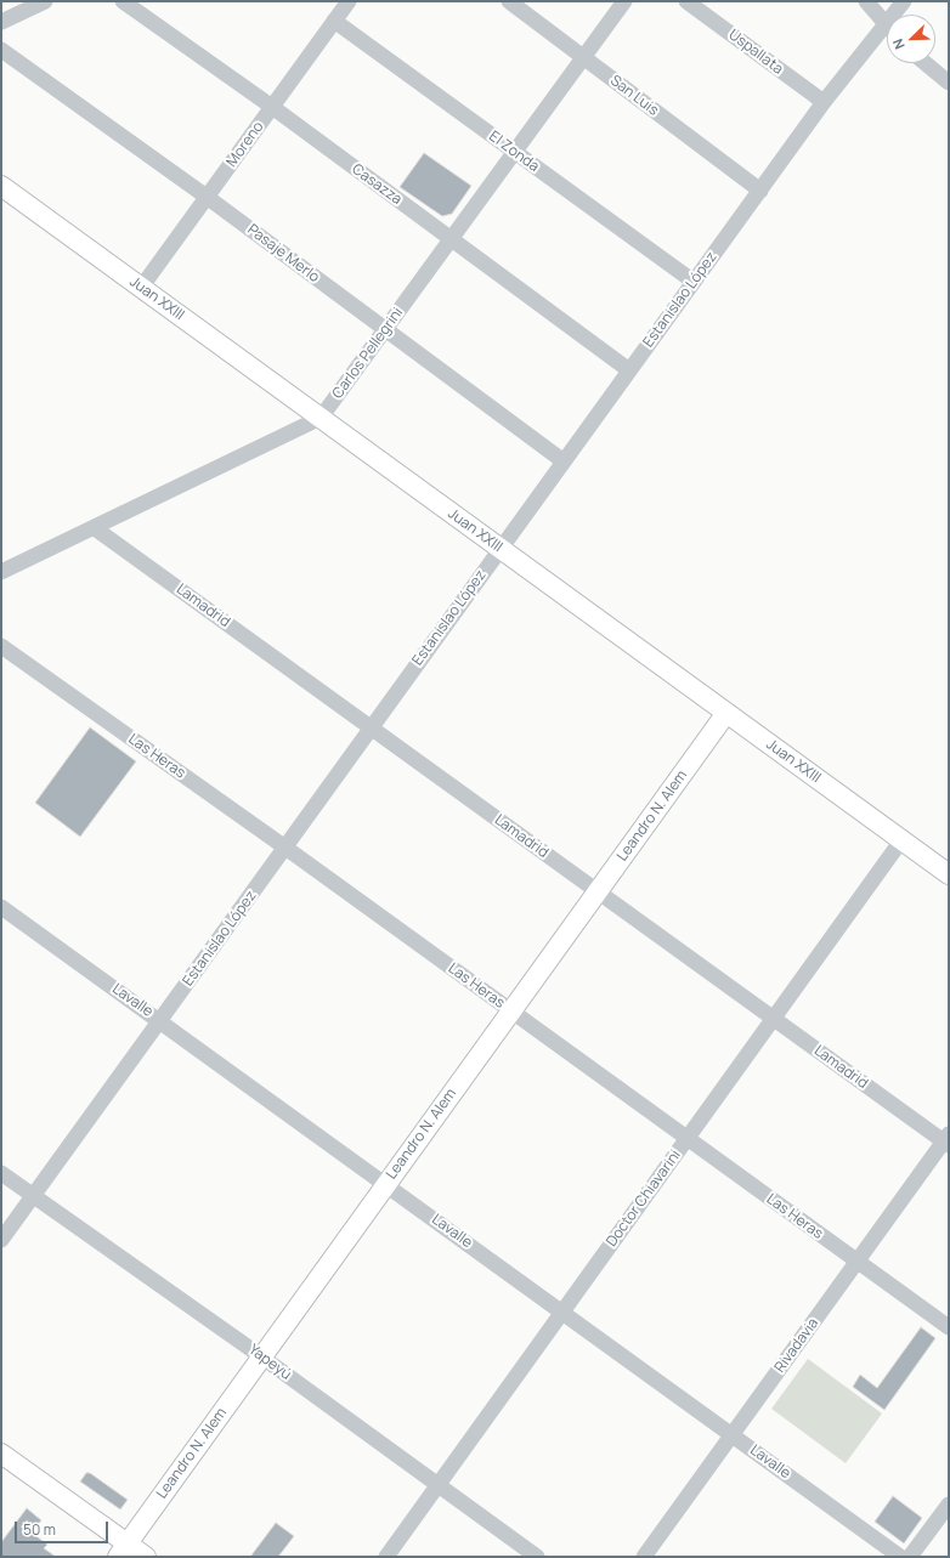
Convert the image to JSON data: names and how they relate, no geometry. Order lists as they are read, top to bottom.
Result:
{
  "streets": {
    "main road": ["Juan XXIII", "Leandro N. Alem"],
    "street": [
      "Uspallata",
      "San Luis",
      "Moreno",
      "El Zonda",
      "Casazza",
      "Pasaje Merlo",
      "Estanislao López",
      "Carlos Pellegrini",
      "Lamadrid",
      "Las Heras",
      "Lavalle",
      "Doctor Chiavarini",
      "Rivadavia",
      "Yapeyú"
    ]
  },
  "crossings": [
    ["Uspallata", "Estanislao López"],
    ["San Luis", "Estanislao López"],
    ["San Luis", "Carlos Pellegrini"],
    ["Moreno", "El Zonda"],
    ["Moreno", "Casazza"],
    ["Moreno", "Pasaje Merlo"],
    ["Moreno", "Juan XXIII"],
    ["El Zonda", "Estanislao López"],
    ["El Zonda", "Carlos Pellegrini"],
    ["Casazza", "Estanislao López"],
    ["Casazza", "Carlos Pellegrini"],
    ["Pasaje Merlo", "Estanislao López"],
    ["Pasaje Merlo", "Carlos Pellegrini"],
    ["Juan XXIII", "Estanislao López"],
    ["Juan XXIII", "Carlos Pellegrini"],
    ["Juan XXIII", "Leandro N. Alem"],
    ["Juan XXIII", "Doctor Chiavarini"],
    ["Estanislao López", "Lamadrid"],
    ["Estanislao López", "Las Heras"],
    ["Estanislao López", "Lavalle"],
    ["Estanislao López", "Yapeyú"],
    ["Carlos Pellegrini", "Lamadrid"],
    ["Lamadrid", "Leandro N. Alem"],
    ["Lamadrid", "Doctor Chiavarini"],
    ["Lamadrid", "Rivadavia"],
    ["Las Heras", "Leandro N. Alem"],
    ["Las Heras", "Doctor Chiavarini"],
    ["Las Heras", "Rivadavia"],
    ["Leandro N. Alem", "Lavalle"],
    ["Leandro N. Alem", "Yapeyú"],
    ["Lavalle", "Doctor Chiavarini"],
    ["Lavalle", "Rivadavia"],
    ["Doctor Chiavarini", "Yapeyú"]
  ],
  "scale_bar": "50 m",
  "north": "bottom left"
}
